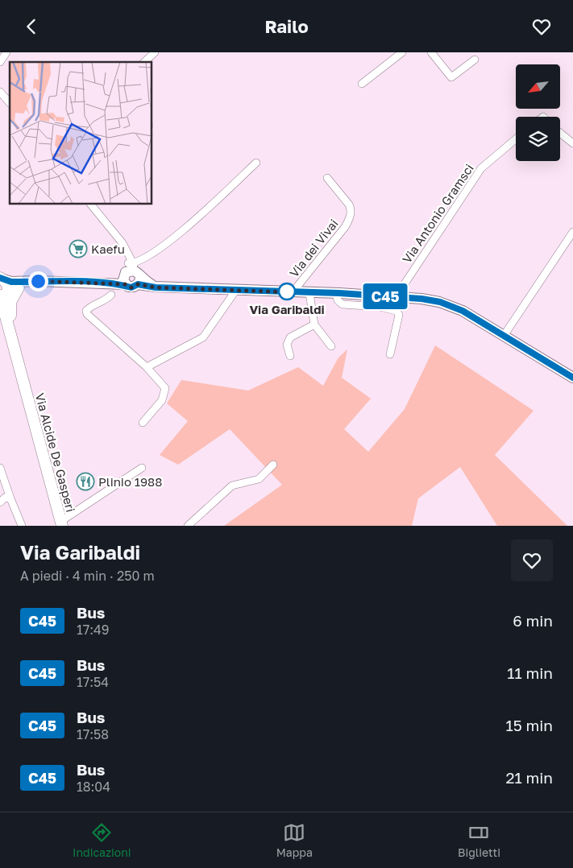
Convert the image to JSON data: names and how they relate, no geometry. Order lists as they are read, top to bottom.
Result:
{
  "streets": {
    "main road": ["Via Alcide De Gasperi"],
    "street": ["Via Antonio Gramsci", "Via dei Vivai"]
  },
  "places": {
    "supermarket": ["Kaefu"],
    "other": ["Via Garibaldi"],
    "restaurant": ["Plinio 1988"]
  },
  "lines": ["bus line C45"],
  "north": "bottom left",
  "page": {
    "header": "Railo",
    "on_map": "C45",
    "heading": ["Via Garibaldi", "A piedi · 4 min · 250 m"],
    "list": [
      {
        "mark": "C45",
        "name": "Bus",
        "note": "17:49",
        "value": "6 min"
      },
      {
        "mark": "C45",
        "name": "Bus",
        "note": "17:54",
        "value": "11 min"
      },
      {
        "mark": "C45",
        "name": "Bus",
        "note": "17:58",
        "value": "15 min"
      },
      {
        "mark": "C45",
        "name": "Bus",
        "note": "18:04",
        "value": "21 min"
      }
    ],
    "tabs": ["Indicazioni", "Mappa", "Biglietti"]
  }
}
